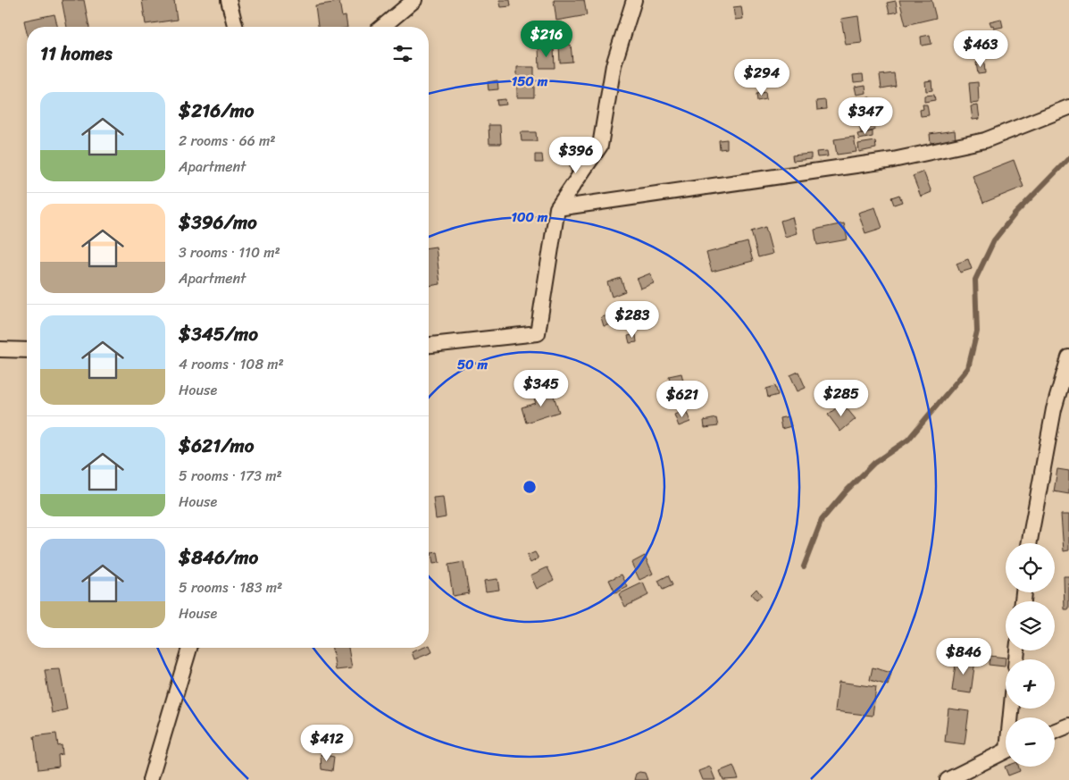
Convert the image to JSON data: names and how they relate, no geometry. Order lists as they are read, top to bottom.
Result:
{
  "page": {
    "price": [
      "$216",
      "$463",
      "$294",
      "$347",
      "$396",
      "$283",
      "$345",
      "$285",
      "$621",
      "$846",
      "$412"
    ],
    "heading": "11 homes",
    "list": [
      {
        "name": "$216/mo",
        "note": "2 rooms · 66 m² · Apartment"
      },
      {
        "name": "$396/mo",
        "note": "3 rooms · 110 m² · Apartment"
      },
      {
        "name": "$345/mo",
        "note": "4 rooms · 108 m² · House"
      },
      {
        "name": "$621/mo",
        "note": "5 rooms · 173 m² · House"
      },
      {
        "name": "$846/mo",
        "note": "5 rooms · 183 m² · House"
      }
    ],
    "map_buttons": ["+", "−"]
  },
  "rings": ["150 m", "100 m", "50 m"]
}
